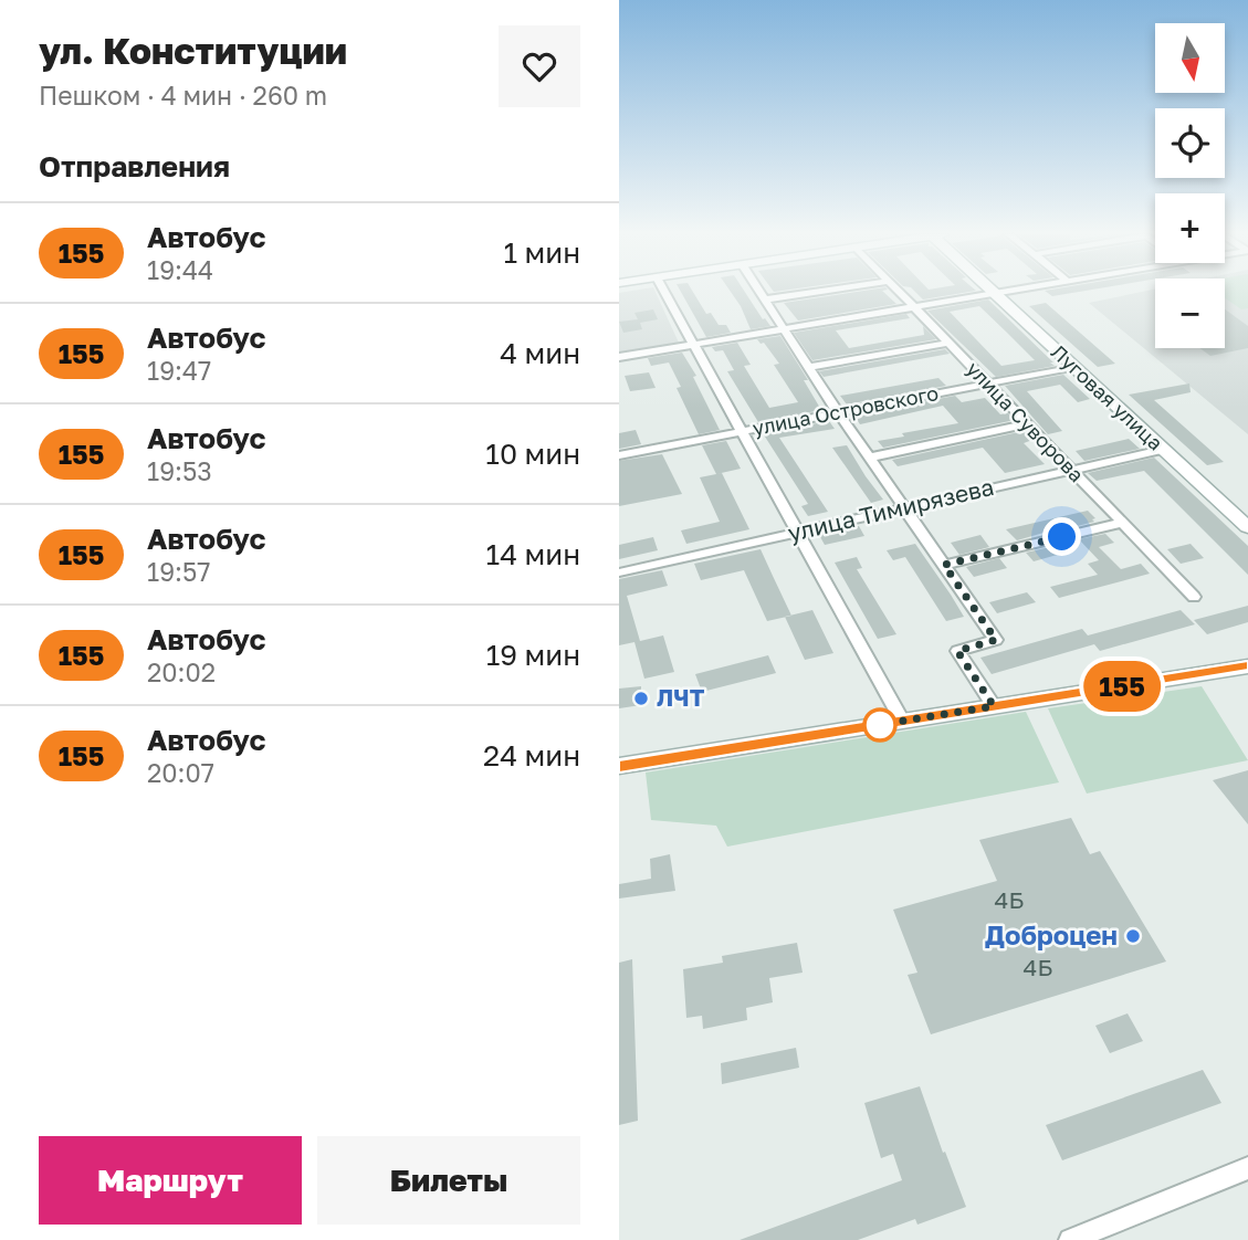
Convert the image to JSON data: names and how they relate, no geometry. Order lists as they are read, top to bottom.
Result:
{
  "streets": {
    "street": [
      "Луговая улица",
      "улица Островского",
      "улица Суворова",
      "улица Тимирязева"
    ]
  },
  "crossings": [
    ["Луговая улица", "улица Островского"],
    ["Луговая улица", "улица Тимирязева"],
    ["улица Островского", "улица Суворова"],
    ["улица Суворова", "улица Тимирязева"]
  ],
  "places": ["ЛЧТ", "Доброцен"],
  "lines": ["bus line 155"],
  "house_numbers": ["4Б", "4Б"],
  "north": "bottom",
  "page": {
    "heading": [
      ["ул. Конституции", "Пешком · 4 мин · 260 m"],
      "Отправления"
    ],
    "on_map": "155",
    "map_buttons": ["+", "−"],
    "list": [
      {
        "mark": "155",
        "name": "Автобус",
        "note": "19:44",
        "value": "1 мин"
      },
      {
        "mark": "155",
        "name": "Автобус",
        "note": "19:47",
        "value": "4 мин"
      },
      {
        "mark": "155",
        "name": "Автобус",
        "note": "19:53",
        "value": "10 мин"
      },
      {
        "mark": "155",
        "name": "Автобус",
        "note": "19:57",
        "value": "14 мин"
      },
      {
        "mark": "155",
        "name": "Автобус",
        "note": "20:02",
        "value": "19 мин"
      },
      {
        "mark": "155",
        "name": "Автобус",
        "note": "20:07",
        "value": "24 мин"
      }
    ],
    "buttons": ["Маршрут", "Билеты"]
  }
}
